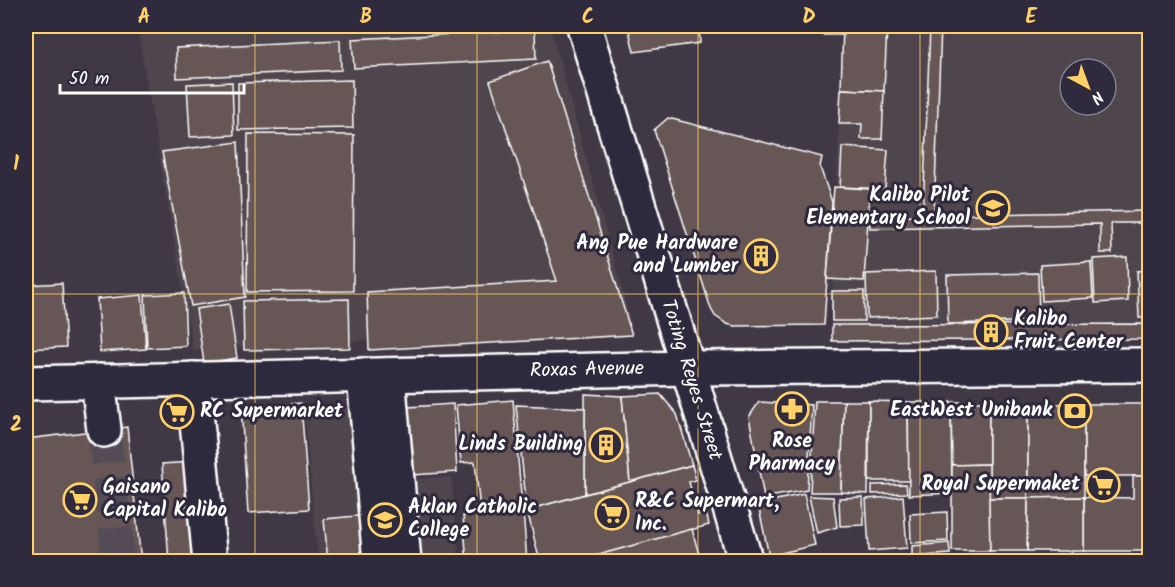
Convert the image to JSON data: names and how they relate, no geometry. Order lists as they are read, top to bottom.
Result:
{
  "streets": {
    "main road": ["Roxas Avenue", "Toting Reyes Street"]
  },
  "crossings": [
    ["Roxas Avenue", "Toting Reyes Street"]
  ],
  "places": {
    "school or university": ["Kalibo Pilot Elementary School", "Aklan Catholic College"],
    "building": ["Ang Pue Hardware and Lumber", "Kalibo Fruit Center", "Linds Building"],
    "pharmacy": ["Rose Pharmacy"],
    "bank": ["EastWest Unibank"],
    "supermarket": [
      "RC Supermarket",
      "Royal Supermaket",
      "Gaisano Capital Kalibo",
      "R&C Supermart, Inc."
    ]
  },
  "scale_bar": "50 m",
  "north": "bottom right",
  "grid": {
    "columns": [
      "A",
      "B",
      "C",
      "D",
      "E"
    ],
    "rows": ["1", "2"]
  }
}
